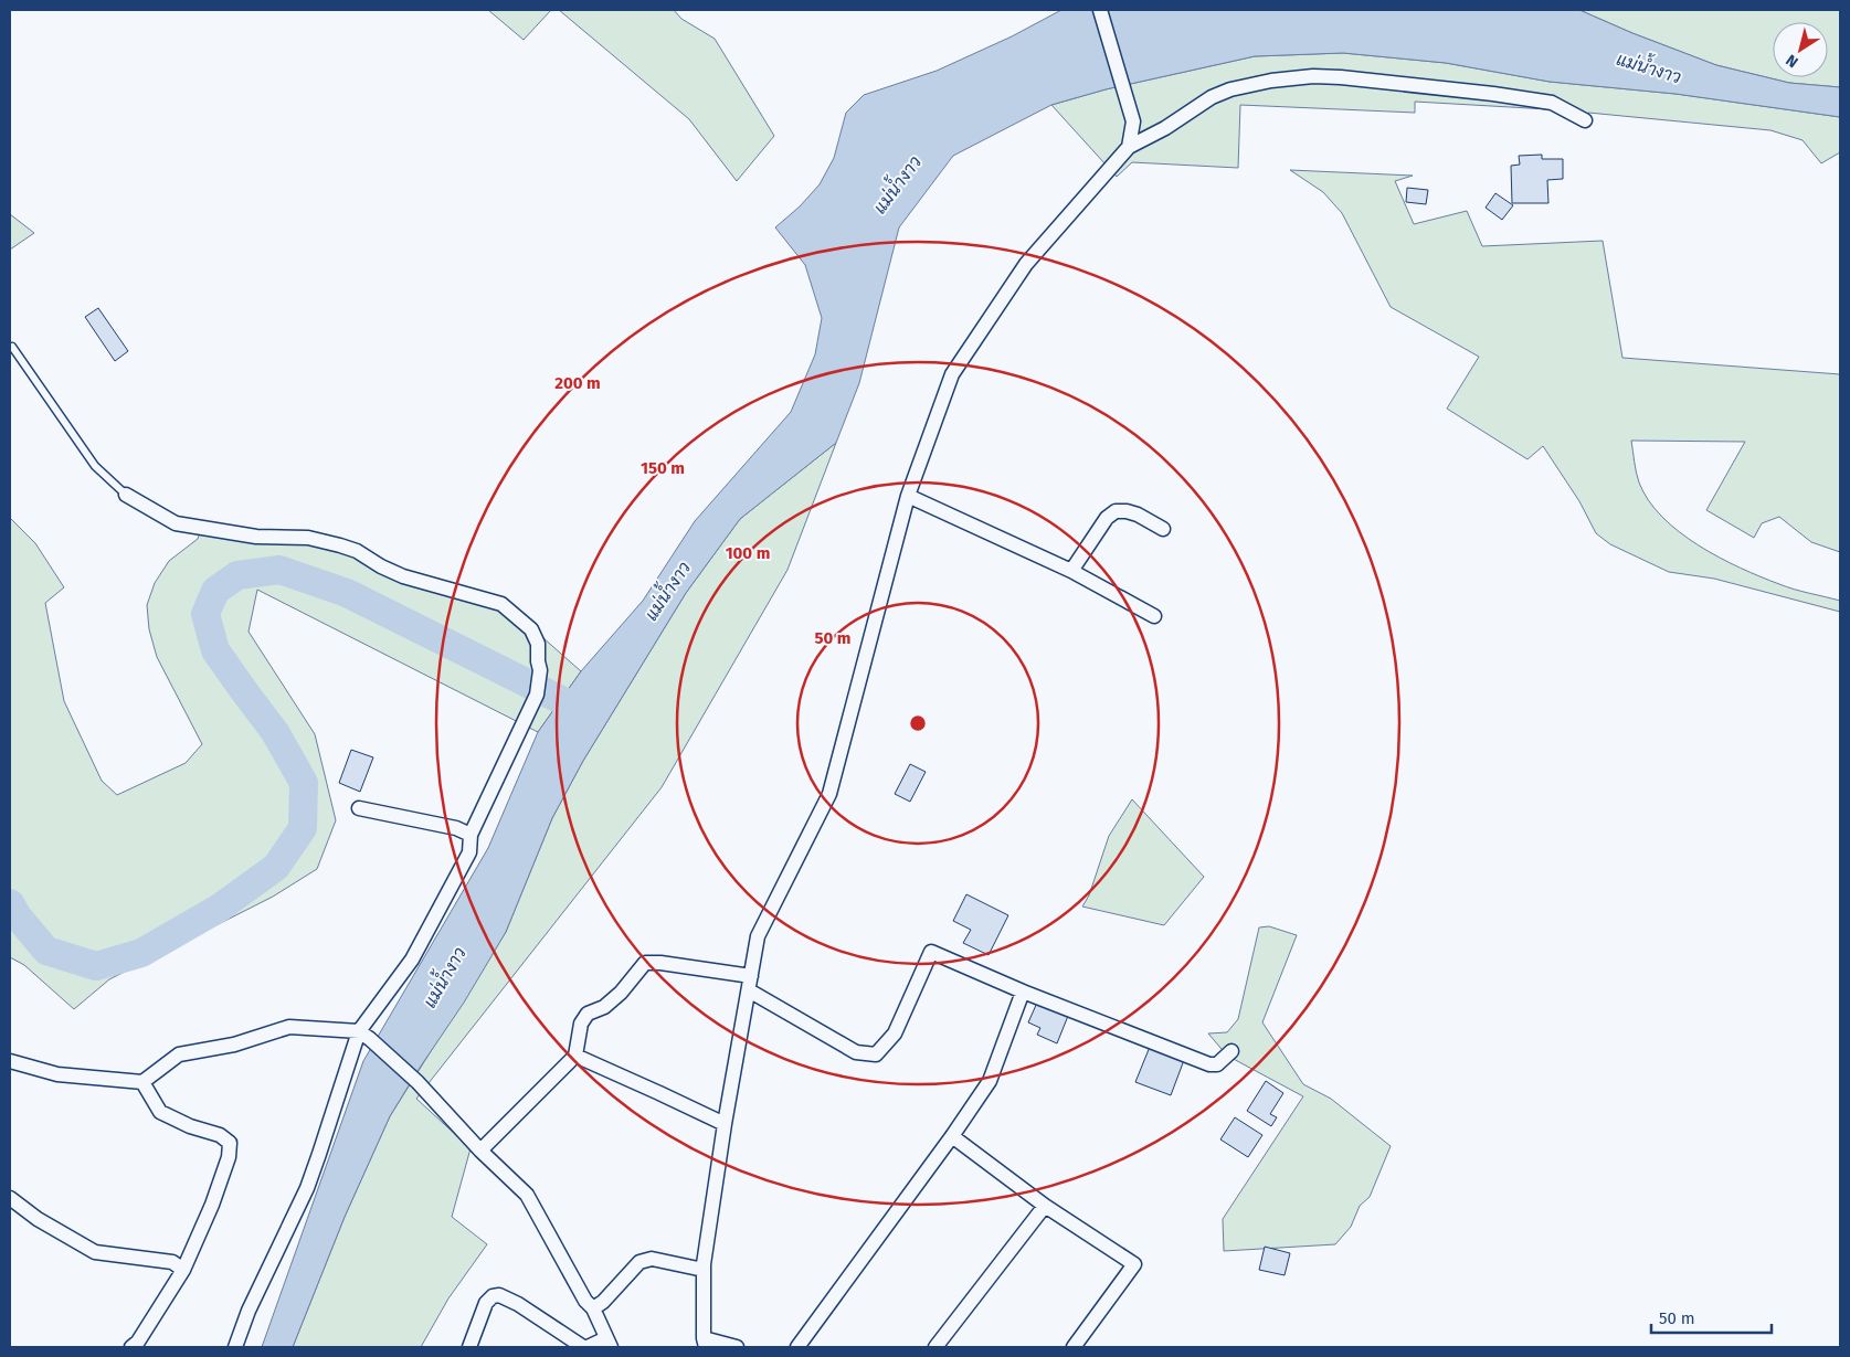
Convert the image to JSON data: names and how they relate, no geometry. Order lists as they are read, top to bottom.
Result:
{
  "water": ["แม่น้ำงาว"],
  "scale_bar": "50 m",
  "north": "bottom left",
  "rings": [
    "200 m",
    "150 m",
    "100 m",
    "50 m"
  ]
}
